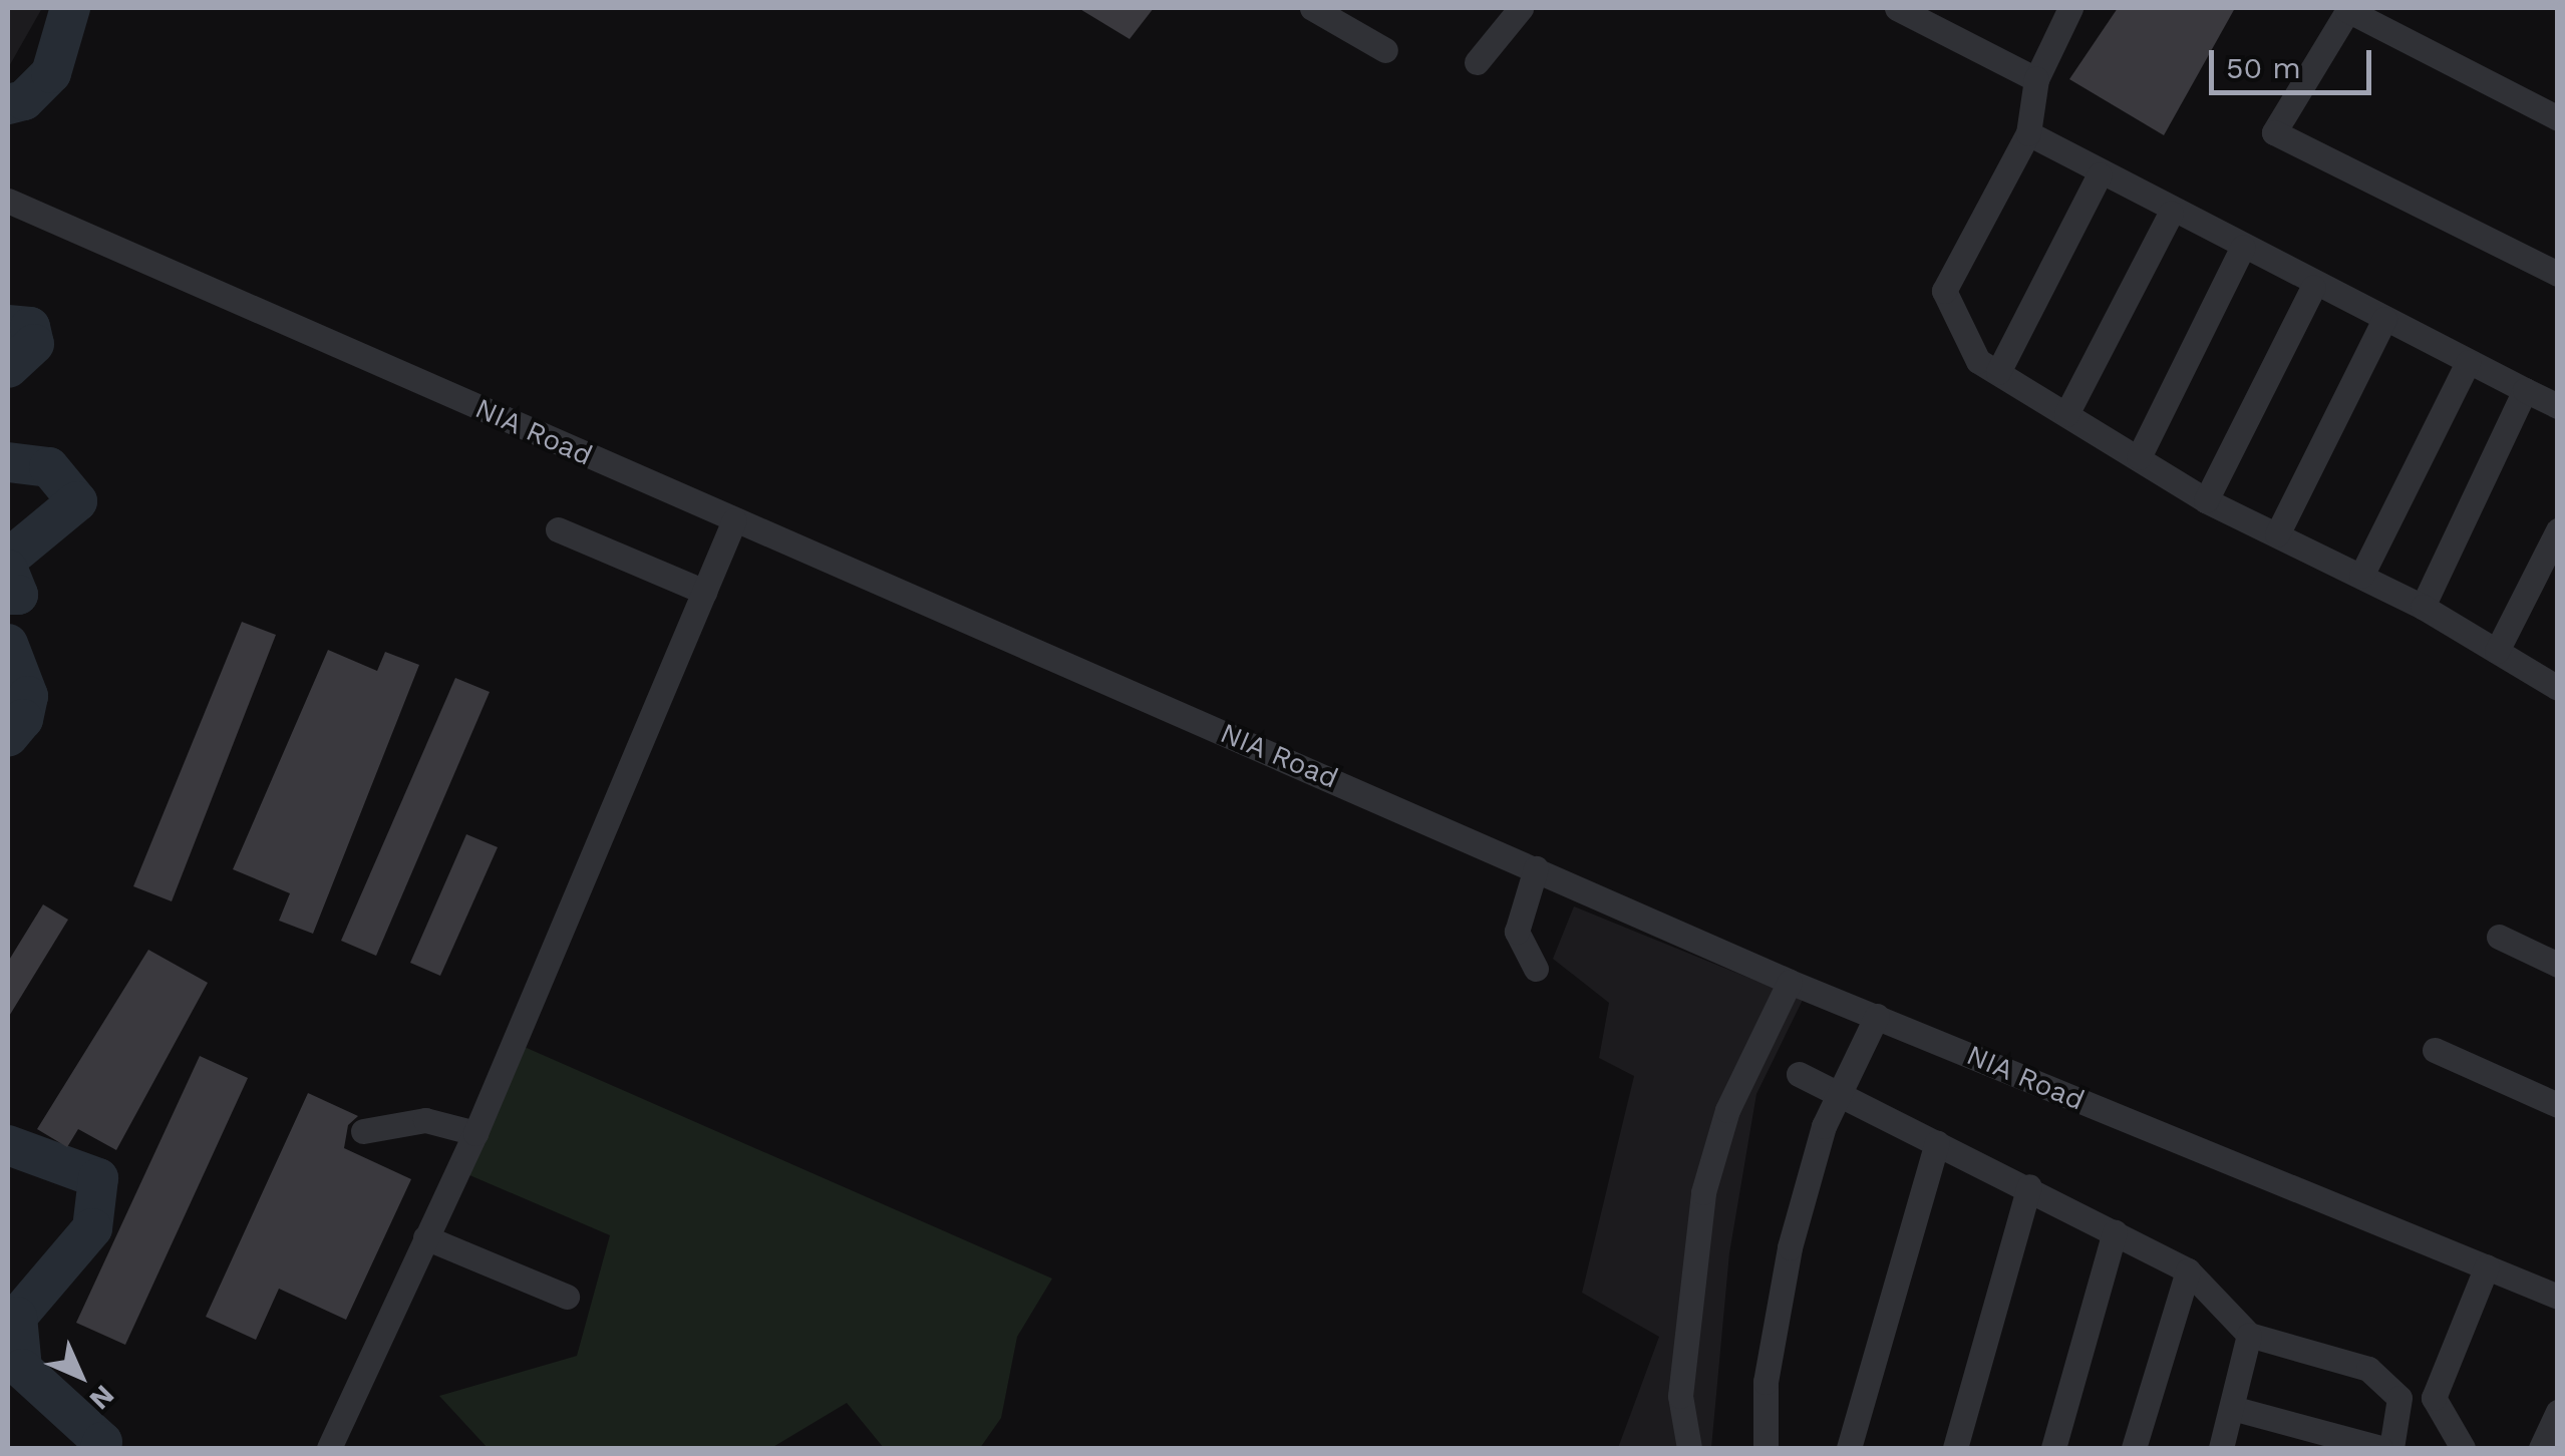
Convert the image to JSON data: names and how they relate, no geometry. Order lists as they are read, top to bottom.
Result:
{
  "streets": {
    "street": ["NIA Road"]
  },
  "scale_bar": "50 m",
  "north": "bottom right"
}
